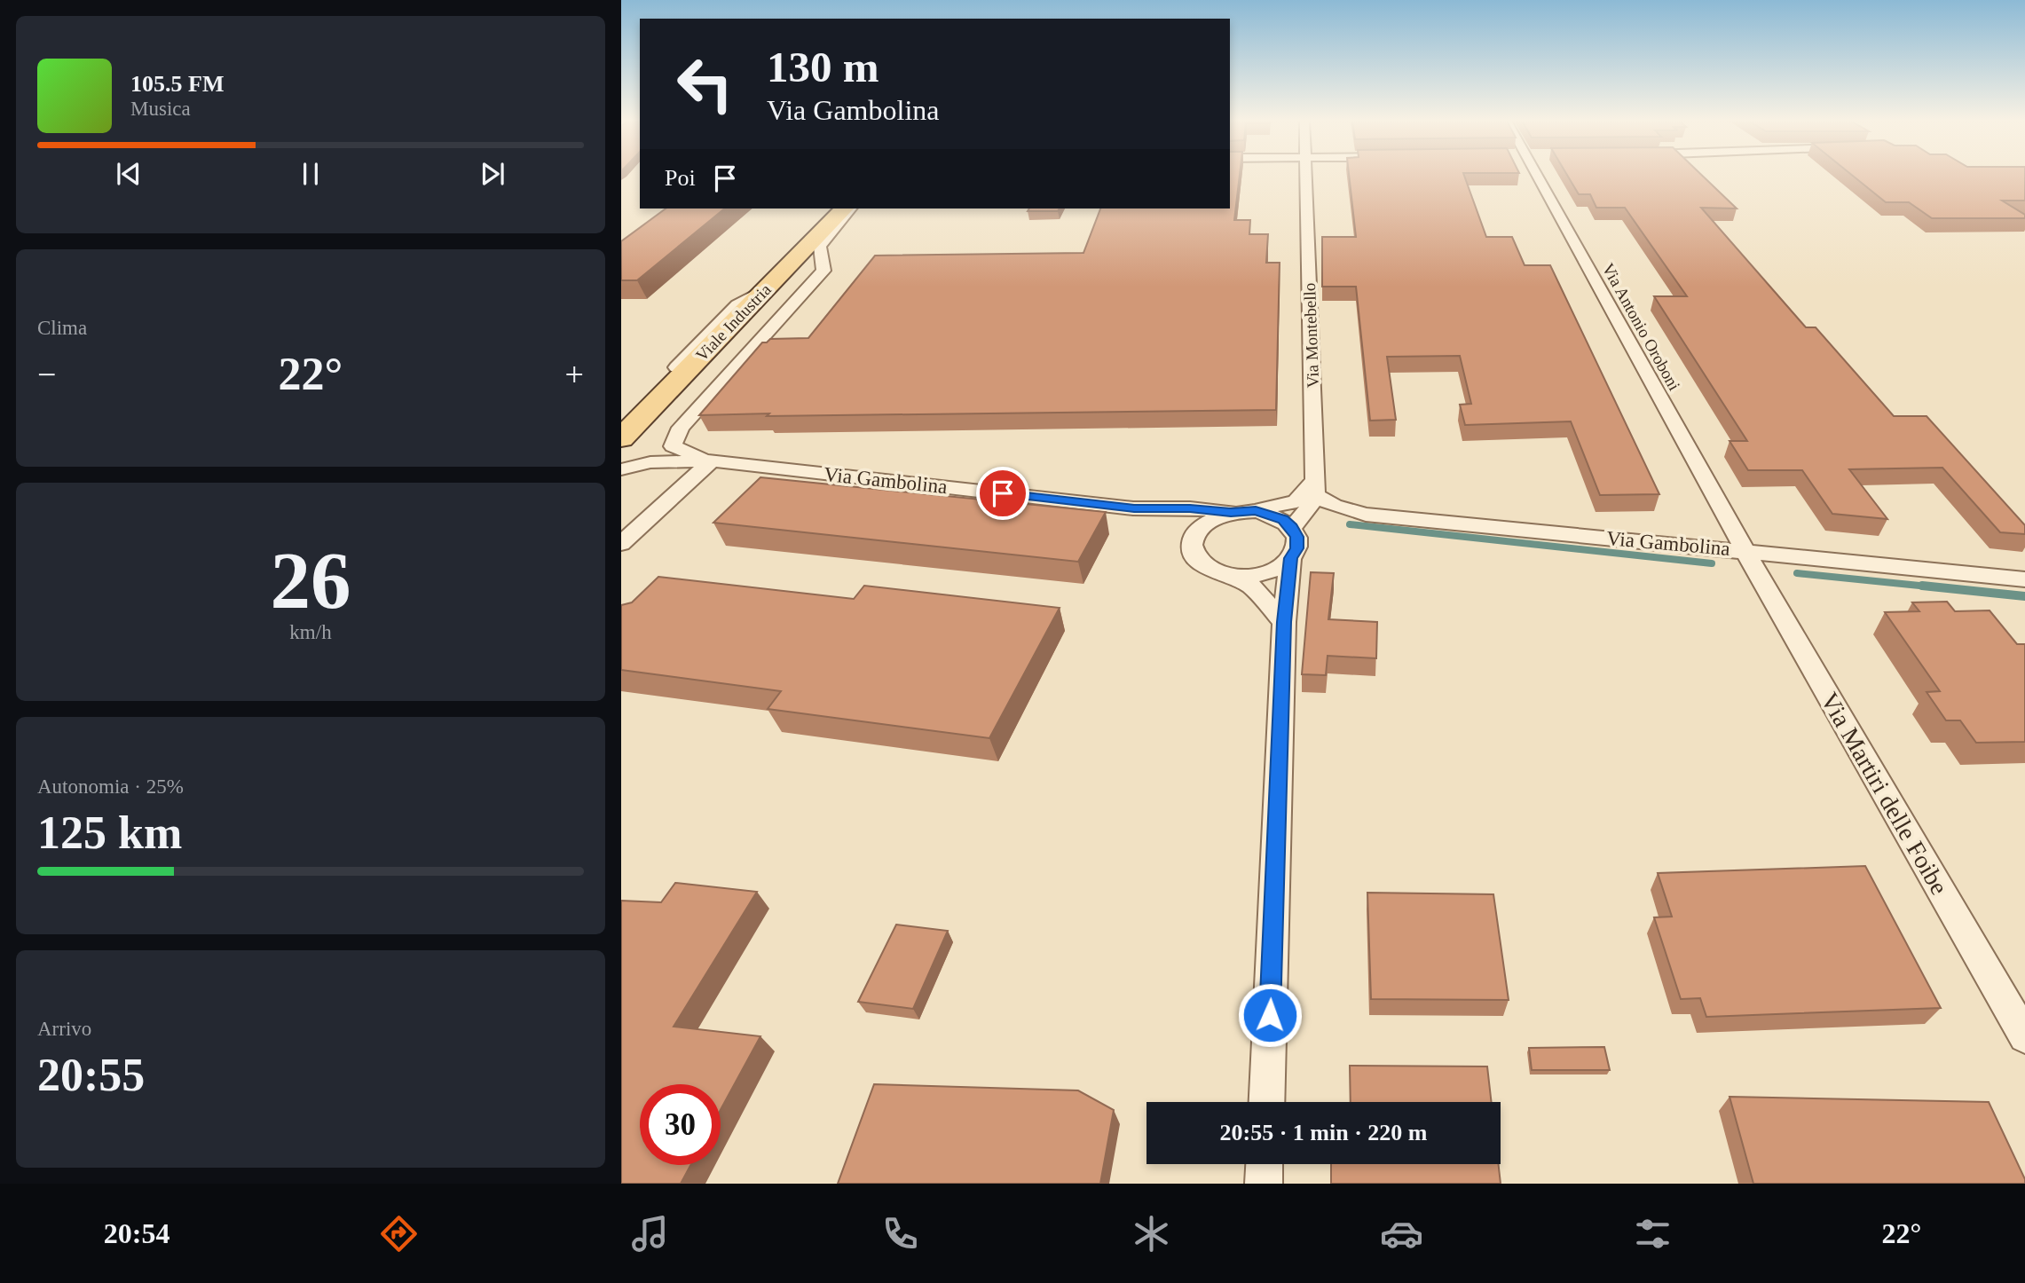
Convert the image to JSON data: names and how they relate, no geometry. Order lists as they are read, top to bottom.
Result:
{
  "streets": {
    "main road": ["Viale Industria"],
    "street": [
      "Via Antonio Oroboni",
      "Via Montebello",
      "Via Gambolina",
      "Via Martiri delle Foibe"
    ]
  },
  "crossings": [
    ["Via Antonio Oroboni", "Via Gambolina"],
    ["Via Antonio Oroboni", "Via Martiri delle Foibe"],
    ["Via Montebello", "Via Gambolina"],
    ["Via Gambolina", "Via Martiri delle Foibe"]
  ],
  "page": {
    "turn": ["130 m", "Via Gambolina"],
    "song": ["105.5 FM", "Musica"],
    "then": "Poi",
    "tile": [
      "Clima",
      ["26", "km/h"],
      ["Autonomia · 25%", "125 km"],
      ["Arrivo", "20:55"]
    ],
    "heat": ["−", "22°", "+"],
    "limit": "30",
    "trip": "20:55 · 1 min · 220 m",
    "tabs": ["20:54", "22°"]
  }
}
